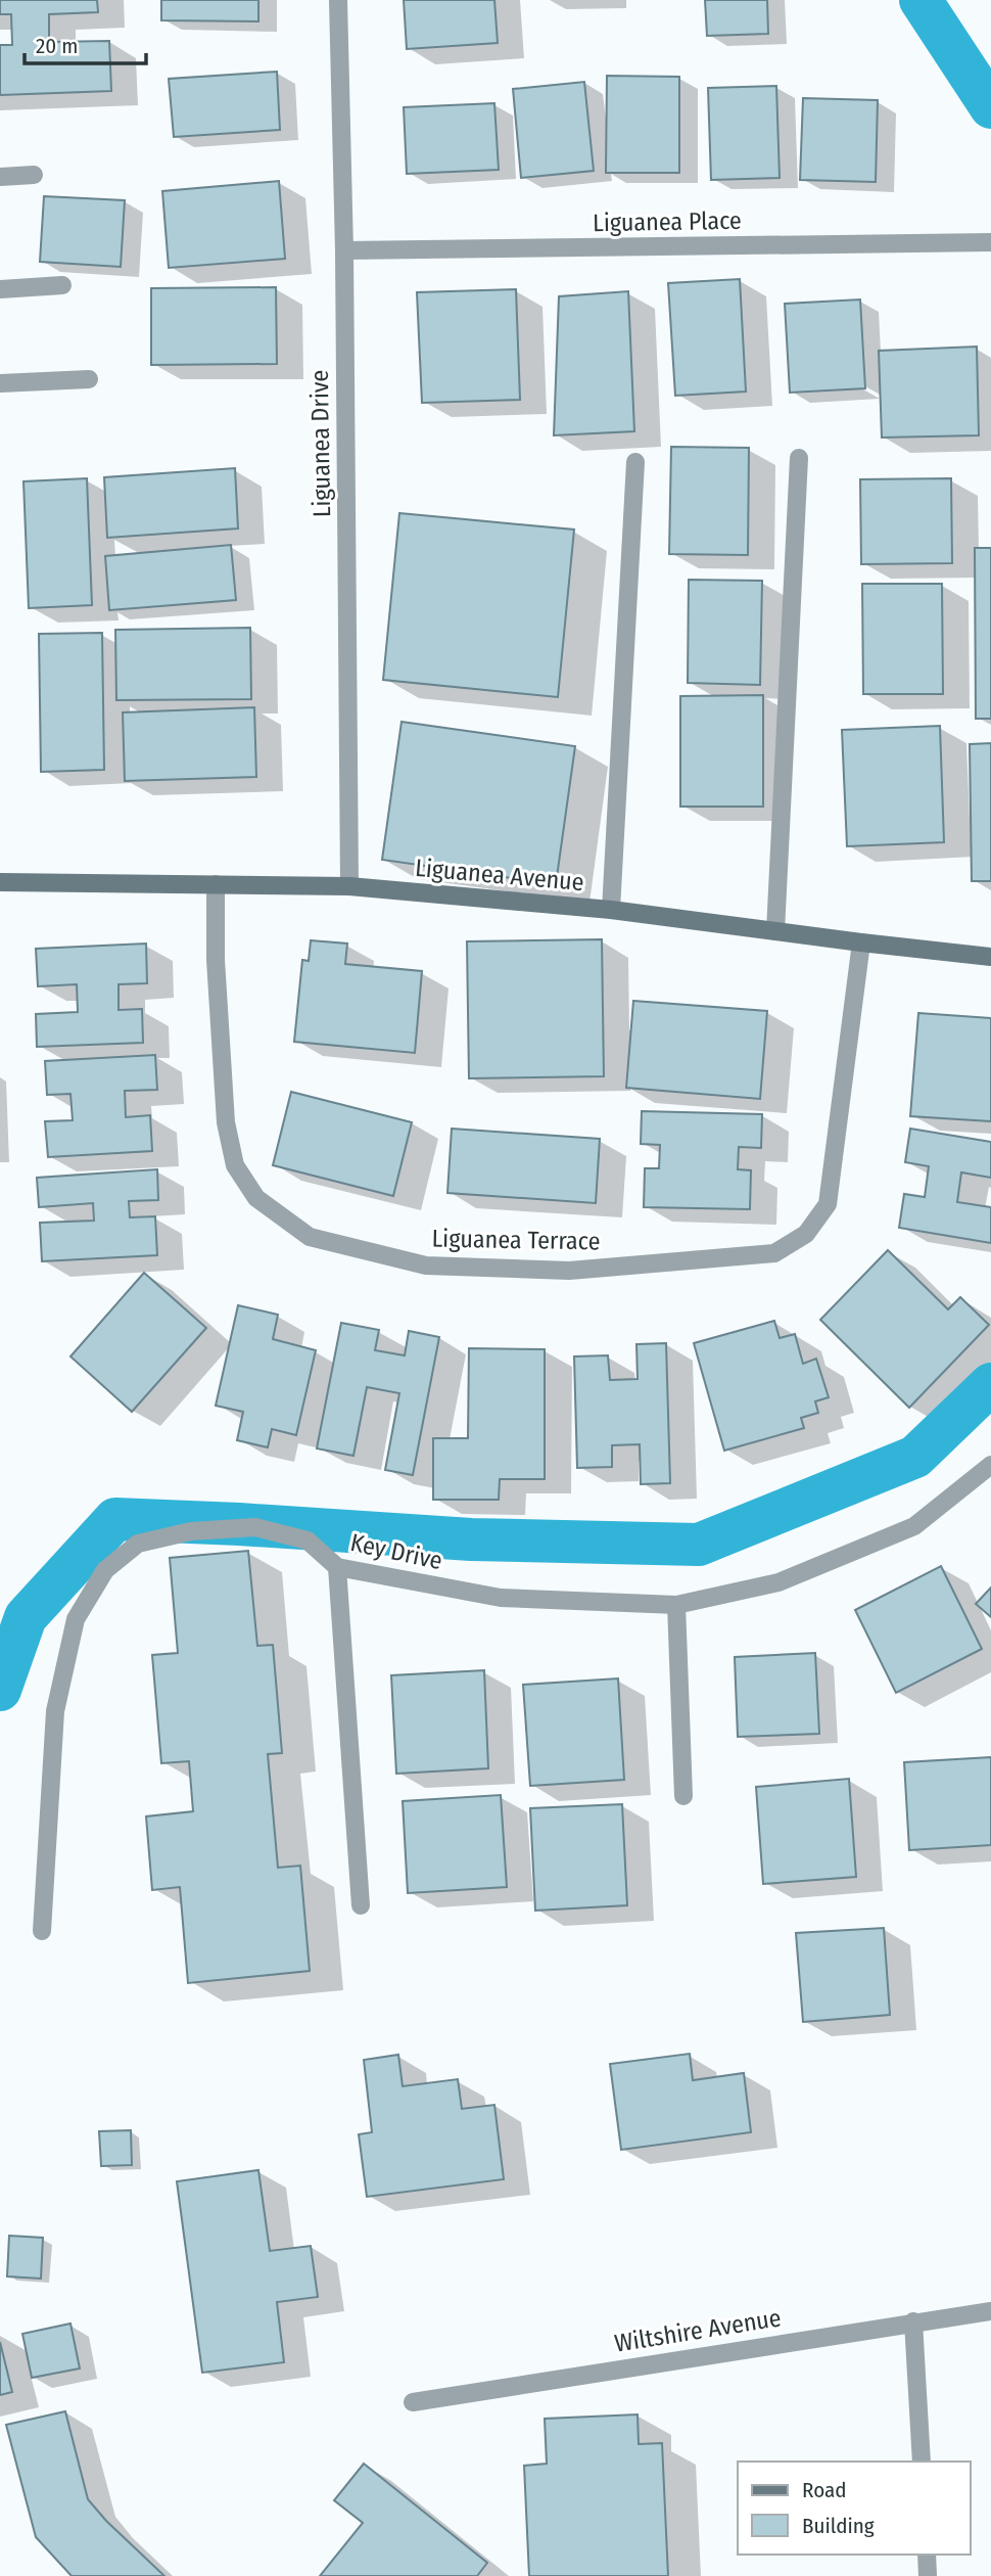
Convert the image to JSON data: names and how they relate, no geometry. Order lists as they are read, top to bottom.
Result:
{
  "streets": {
    "main road": ["Liguanea Avenue"],
    "street": [
      "Liguanea Place",
      "Liguanea Drive",
      "Liguanea Terrace",
      "Key Drive",
      "Wiltshire Avenue"
    ]
  },
  "crossings": [
    ["Liguanea Place", "Liguanea Drive"],
    ["Liguanea Drive", "Liguanea Avenue"],
    ["Liguanea Avenue", "Liguanea Terrace"]
  ],
  "legend": ["Road", "Building"],
  "scale_bar": "20 m"
}
